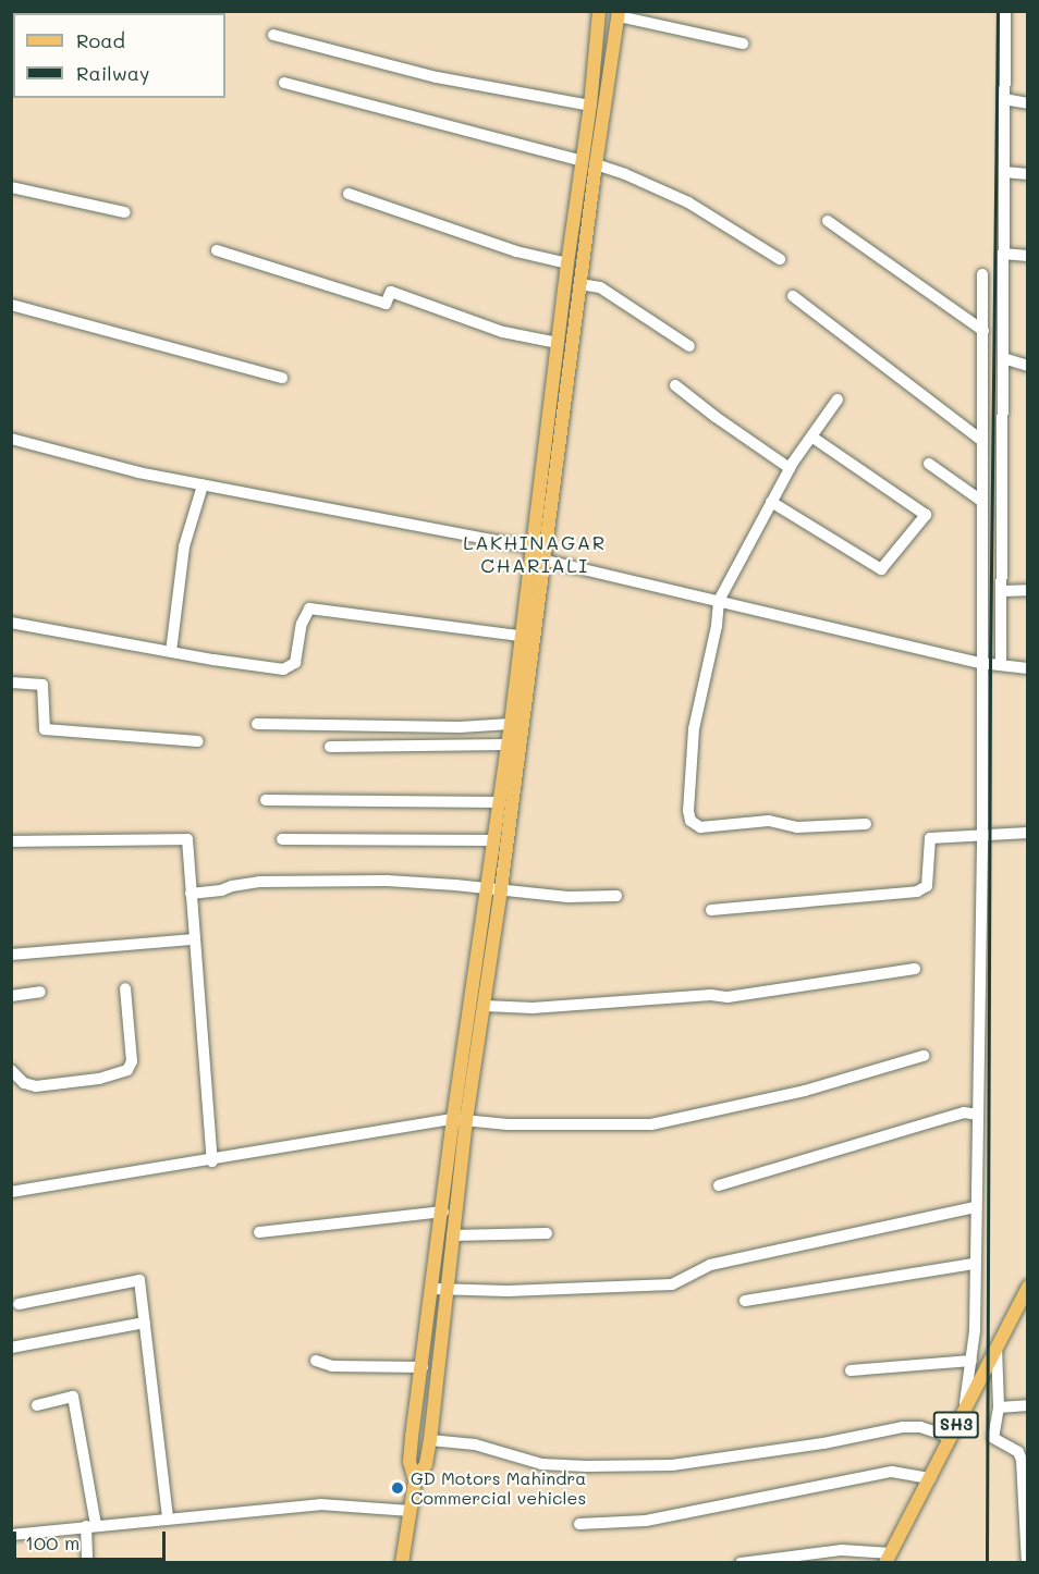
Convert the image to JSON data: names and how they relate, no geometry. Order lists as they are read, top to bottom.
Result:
{
  "streets": {
    "main road": ["SH3"]
  },
  "districts": ["LAKHINAGAR CHARIALI"],
  "places": ["GD Motors Mahindra Commercial vehicles"],
  "legend": ["Road", "Railway"],
  "scale_bar": "100 m"
}
